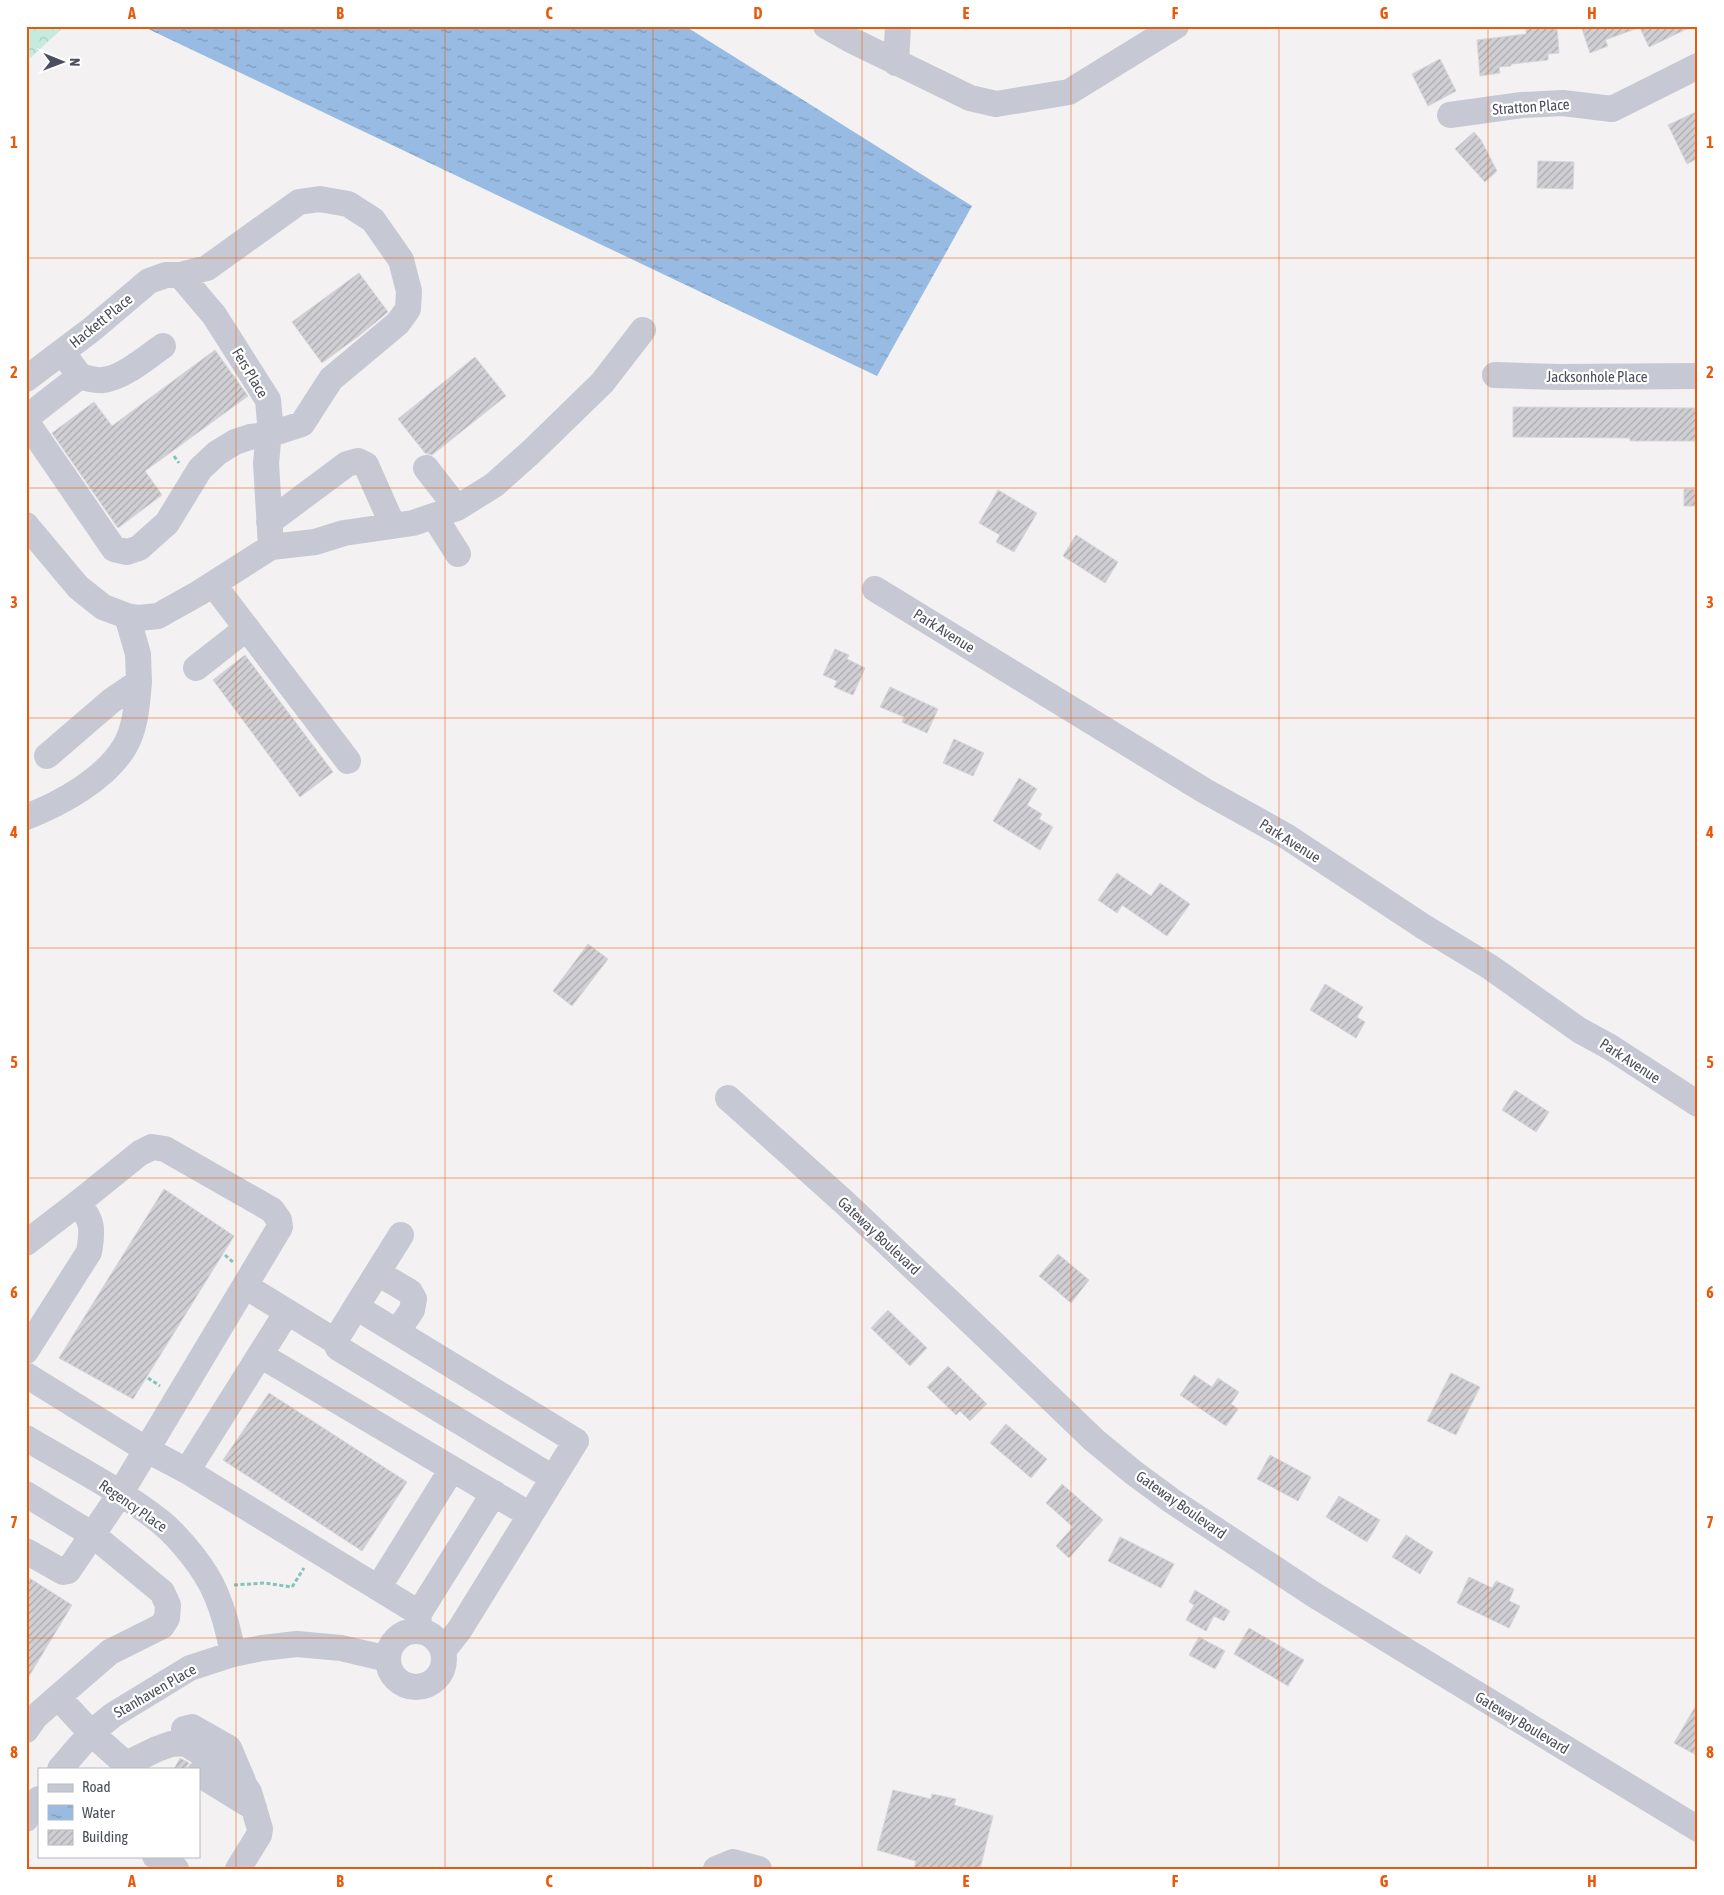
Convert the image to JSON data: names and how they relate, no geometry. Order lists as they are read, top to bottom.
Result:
{
  "streets": {
    "street": [
      "Stratton Place",
      "Hackett Place",
      "Fers Place",
      "Jacksonhole Place",
      "Park Avenue",
      "Gateway Boulevard",
      "Regency Place",
      "Stanhaven Place"
    ]
  },
  "crossings": [
    ["Hackett Place", "Fers Place"],
    ["Regency Place", "Stanhaven Place"]
  ],
  "legend": ["Road", "Water", "Building"],
  "north": "right",
  "grid": {
    "columns": [
      "A",
      "B",
      "C",
      "D",
      "E",
      "F",
      "G",
      "H"
    ],
    "rows": [
      "1",
      "2",
      "3",
      "4",
      "5",
      "6",
      "7",
      "8"
    ]
  }
}
